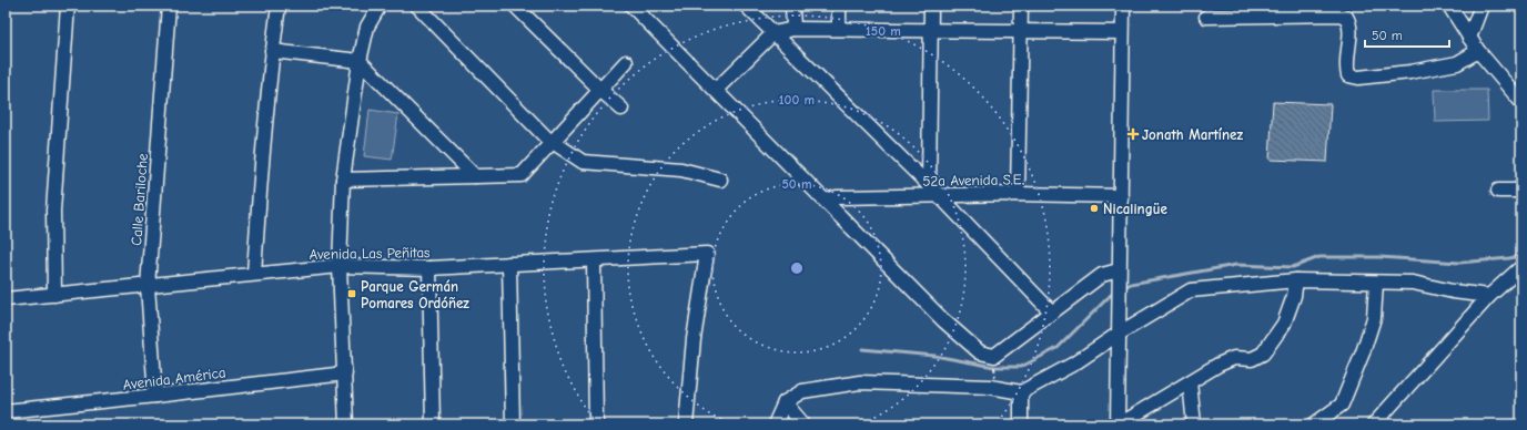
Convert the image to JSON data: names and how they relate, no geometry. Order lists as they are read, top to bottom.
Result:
{
  "streets": {
    "street": [
      "52a Avenida S.E.",
      "Calle Bariloche",
      "Avenida Las Peñitas",
      "Avenida América"
    ]
  },
  "crossings": [
    ["Calle Bariloche", "Avenida Las Peñitas"],
    ["Calle Bariloche", "Avenida América"]
  ],
  "places": {
    "health": ["Jonath Martínez"],
    "other": ["Nicalingüe"],
    "transit": ["Parque Germán Pomares Ordóñez"]
  },
  "scale_bar": "50 m",
  "rings": ["150 m", "100 m", "50 m"]
}
